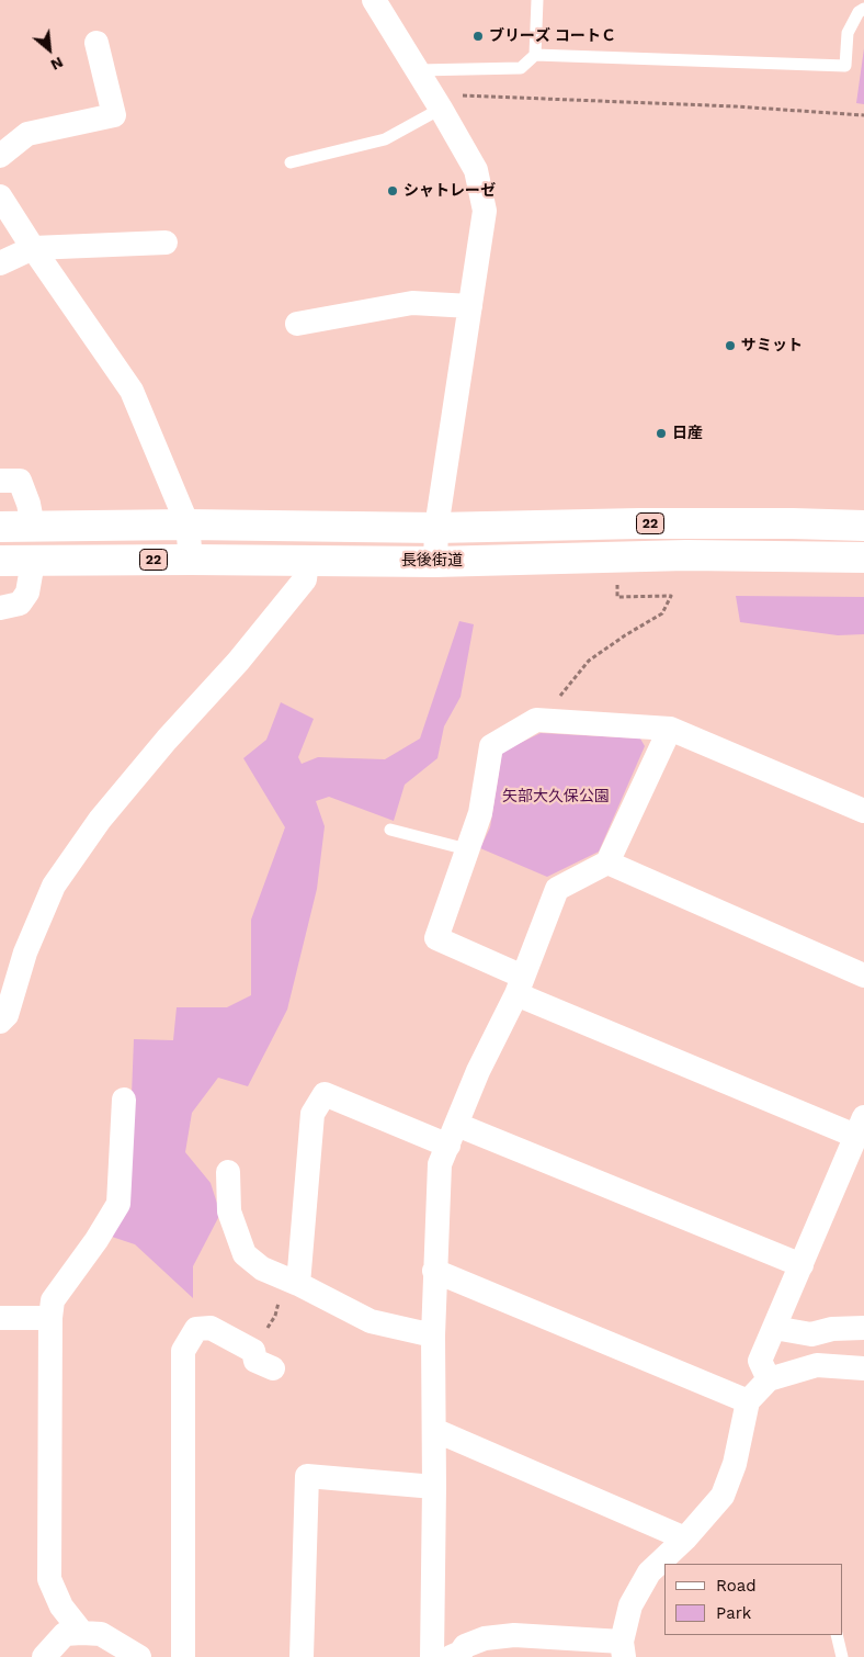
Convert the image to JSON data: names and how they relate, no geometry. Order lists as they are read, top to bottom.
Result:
{
  "streets": {
    "main road": ["22", "長後街道"]
  },
  "parks": ["矢部大久保公園"],
  "places": [
    "ブリーズ コートＣ",
    "シャトレーゼ",
    "サミット",
    "日産"
  ],
  "legend": ["Road", "Park"],
  "north": "bottom right"
}
